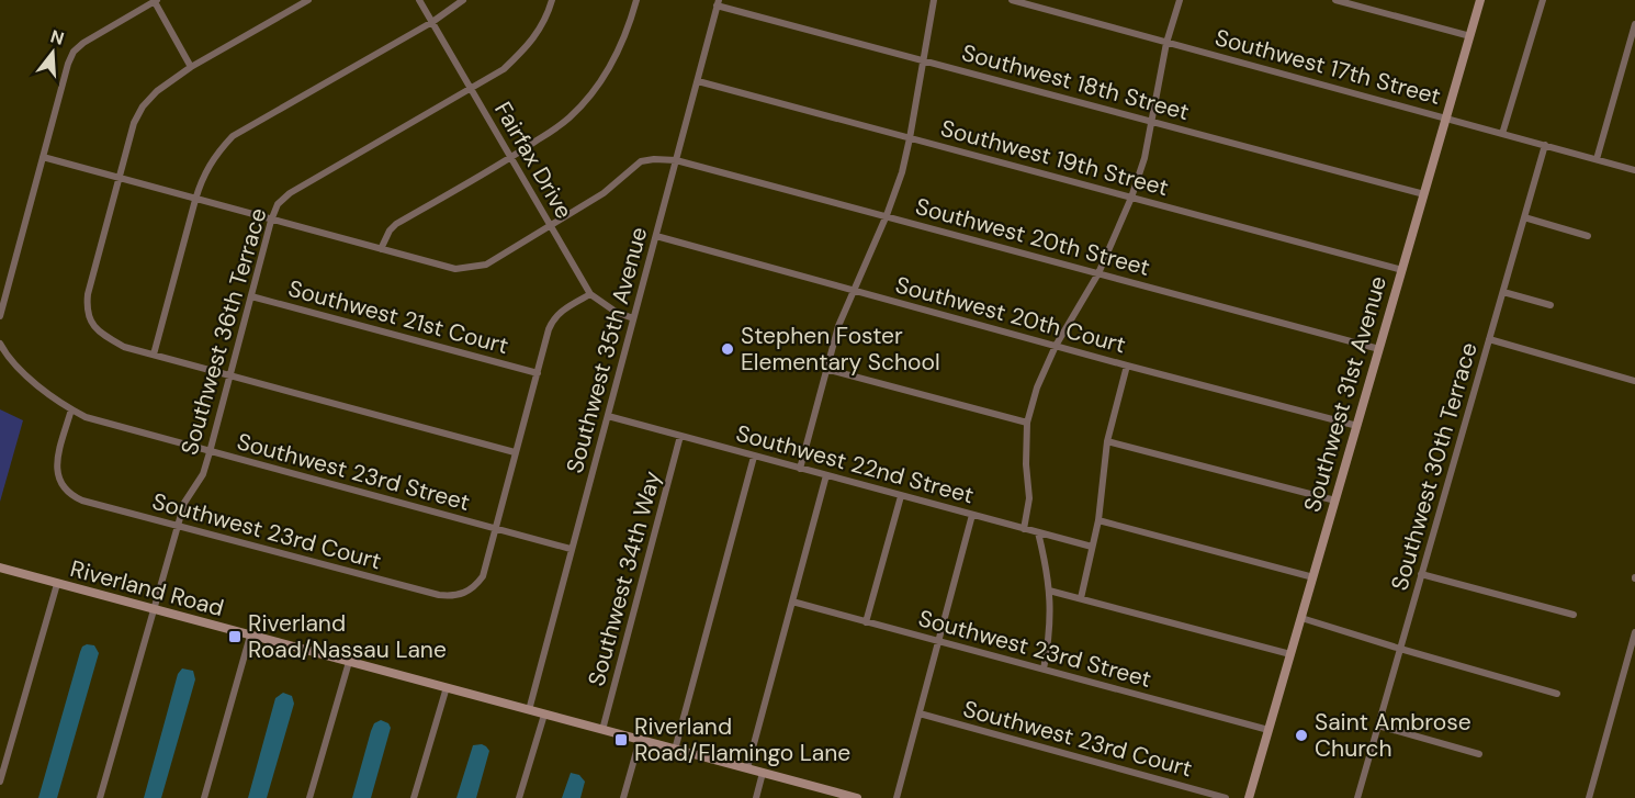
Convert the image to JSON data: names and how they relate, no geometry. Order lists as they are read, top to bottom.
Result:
{
  "streets": {
    "street": [
      "Southwest 17th Street",
      "Southwest 18th Street",
      "Southwest 19th Street",
      "Fairfax Drive",
      "Southwest 20th Street",
      "Southwest 20th Court",
      "Southwest 21st Court",
      "Southwest 36th Terrace",
      "Southwest 35th Avenue",
      "Southwest 31st Avenue",
      "Southwest 22nd Street",
      "Southwest 30th Terrace",
      "Southwest 23rd Street",
      "Southwest 23rd Court",
      "Southwest 34th Way",
      "Riverland Road"
    ]
  },
  "crossings": [
    ["Southwest 17th Street", "Southwest 31st Avenue"],
    ["Southwest 17th Street", "Southwest 30th Terrace"],
    ["Southwest 18th Street", "Southwest 35th Avenue"],
    ["Southwest 18th Street", "Southwest 31st Avenue"],
    ["Southwest 19th Street", "Southwest 35th Avenue"],
    ["Southwest 19th Street", "Southwest 31st Avenue"],
    ["Fairfax Drive", "Southwest 20th Street"],
    ["Fairfax Drive", "Southwest 36th Terrace"],
    ["Fairfax Drive", "Southwest 35th Avenue"],
    ["Southwest 20th Street", "Southwest 36th Terrace"],
    ["Southwest 20th Street", "Southwest 35th Avenue"],
    ["Southwest 20th Street", "Southwest 31st Avenue"],
    ["Southwest 20th Court", "Southwest 35th Avenue"],
    ["Southwest 20th Court", "Southwest 31st Avenue"],
    ["Southwest 21st Court", "Southwest 36th Terrace"],
    ["Southwest 36th Terrace", "Southwest 23rd Street"],
    ["Southwest 36th Terrace", "Southwest 23rd Court"],
    ["Southwest 36th Terrace", "Riverland Road"],
    ["Southwest 35th Avenue", "Southwest 22nd Street"],
    ["Southwest 35th Avenue", "Southwest 23rd Street"],
    ["Southwest 35th Avenue", "Riverland Road"],
    ["Southwest 31st Avenue", "Southwest 23rd Street"],
    ["Southwest 22nd Street", "Southwest 34th Way"],
    ["Southwest 23rd Street", "Southwest 23rd Court"],
    ["Southwest 34th Way", "Riverland Road"]
  ],
  "places": {
    "other": ["Stephen Foster Elementary School", "Saint Ambrose Church"],
    "transit": ["Riverland Road/Nassau Lane", "Riverland Road/Flamingo Lane"]
  },
  "north": "top"
}
